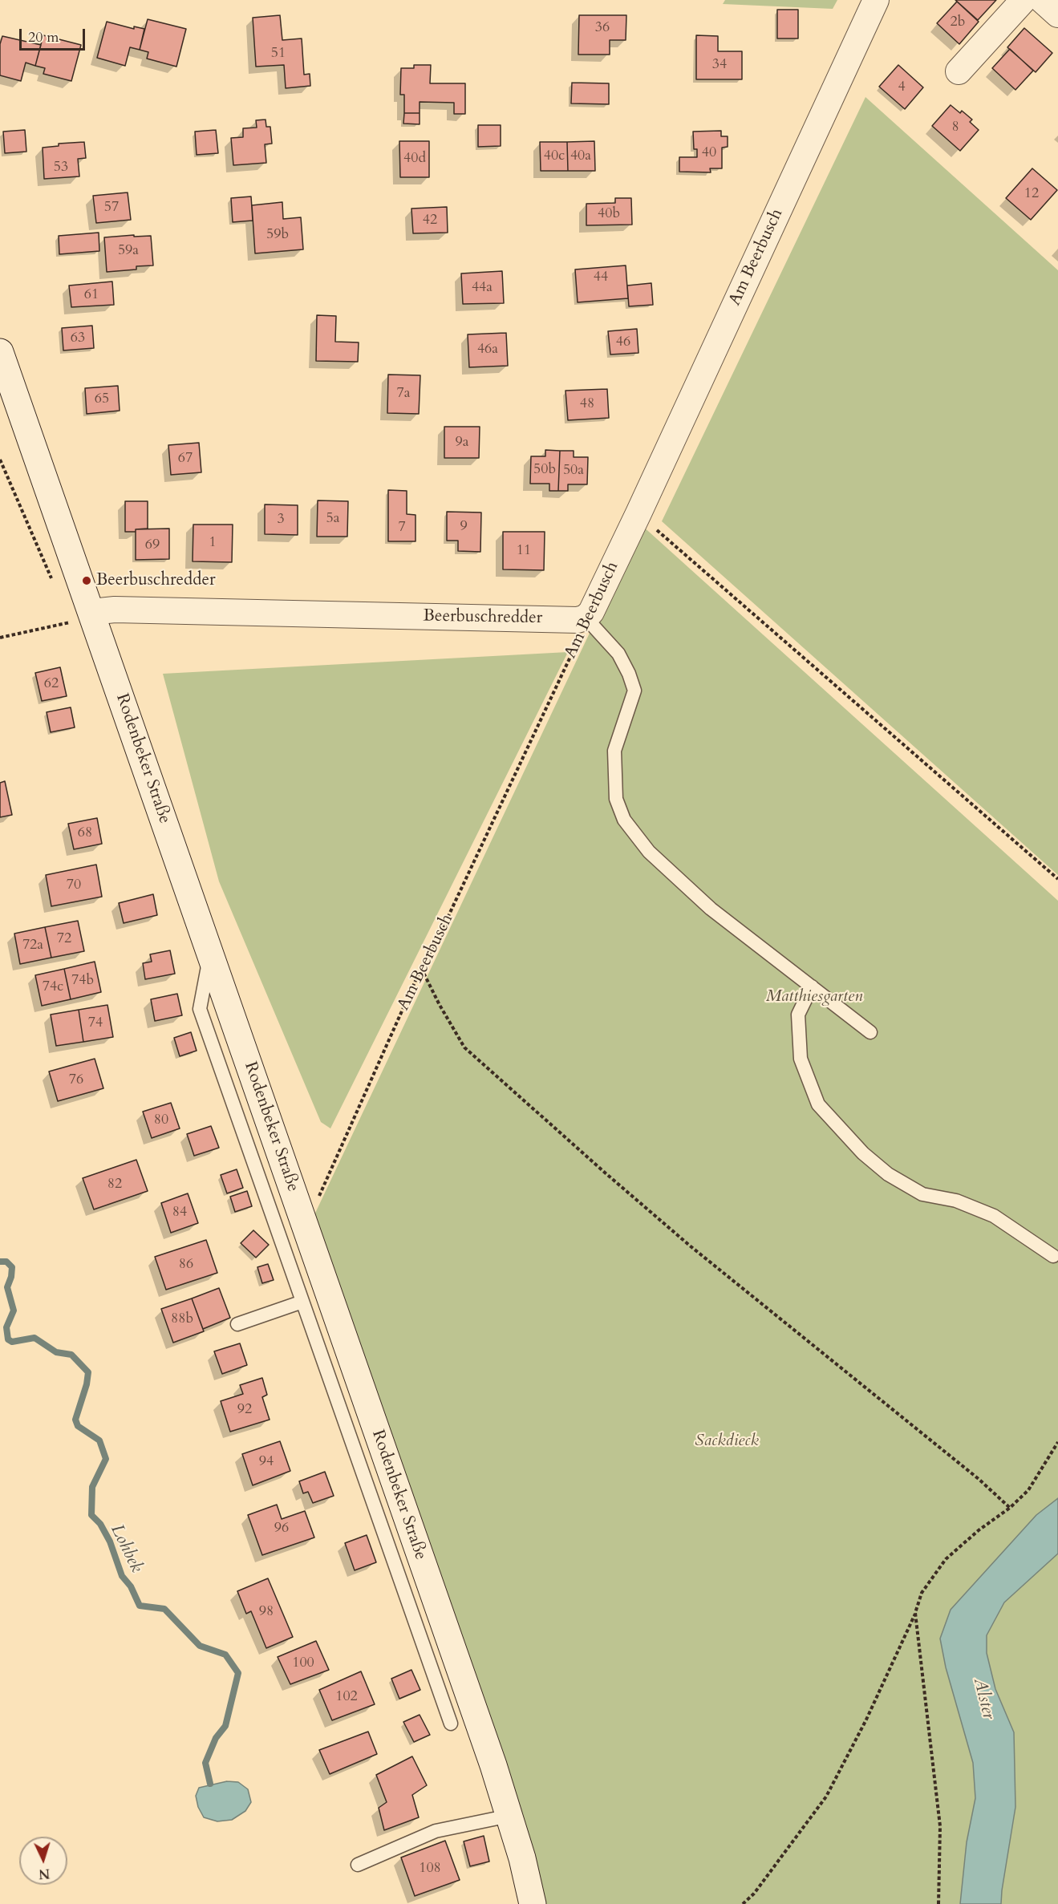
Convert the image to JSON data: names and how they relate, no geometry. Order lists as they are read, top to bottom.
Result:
{
  "streets": {
    "street": ["Am Beerbusch", "Beerbuschredder", "Rodenbeker Straße"]
  },
  "crossings": [
    ["Am Beerbusch", "Beerbuschredder"],
    ["Am Beerbusch", "Rodenbeker Straße"],
    ["Beerbuschredder", "Rodenbeker Straße"]
  ],
  "water": ["Lohbek", "Alster"],
  "parks": ["Matthiesgarten", "Sackdieck"],
  "places": ["Beerbuschredder"],
  "house_numbers": [
    "2b",
    "36",
    "51",
    "34",
    "4",
    "8",
    "40",
    "40c",
    "40a",
    "40d",
    "53",
    "12",
    "57",
    "40b",
    "42",
    "59b",
    "59a",
    "44",
    "44a",
    "61",
    "63",
    "46",
    "46a",
    "7a",
    "65",
    "48",
    "9a",
    "67",
    "50b",
    "50a",
    "5a",
    "3",
    "9",
    "7",
    "1",
    "69",
    "11",
    "62",
    "68",
    "70",
    "72",
    "72a",
    "74b",
    "74c",
    "74",
    "76",
    "80",
    "82",
    "84",
    "86",
    "88b",
    "92",
    "94",
    "96",
    "98",
    "100",
    "102",
    "108"
  ],
  "scale_bar": "20 m",
  "north": "bottom"
}
